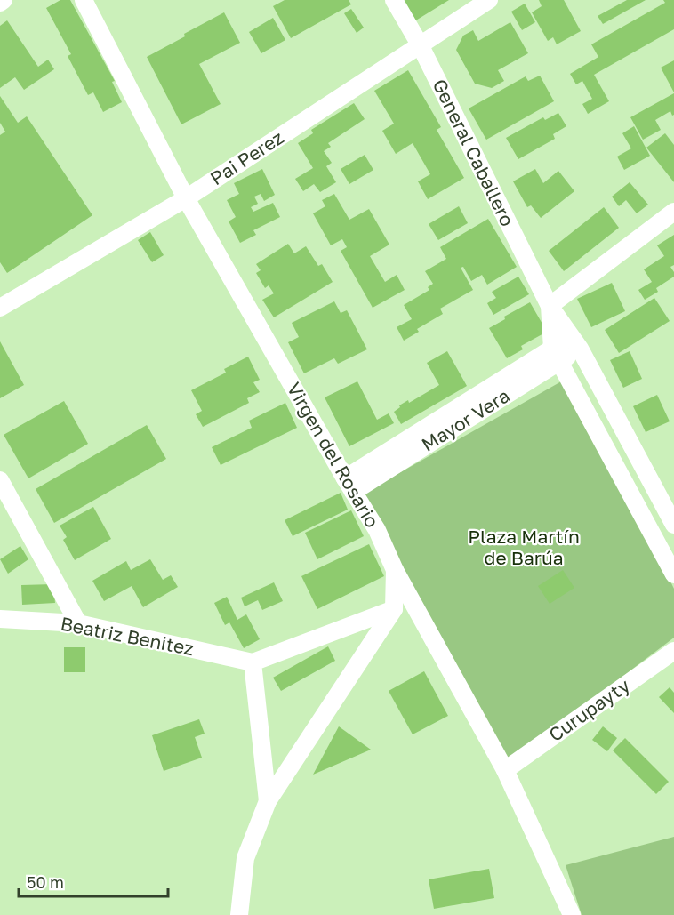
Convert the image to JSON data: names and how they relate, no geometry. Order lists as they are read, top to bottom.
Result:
{
  "streets": {
    "street": [
      "General Caballero",
      "Pai Perez",
      "Mayor Vera",
      "Virgen del Rosario",
      "Beatriz Benitez",
      "Curupayty"
    ]
  },
  "crossings": [
    ["General Caballero", "Pai Perez"],
    ["General Caballero", "Mayor Vera"],
    ["Pai Perez", "Virgen del Rosario"],
    ["Mayor Vera", "Virgen del Rosario"],
    ["Virgen del Rosario", "Curupayty"]
  ],
  "parks": ["Plaza Martín de Barúa"],
  "scale_bar": "50 m"
}
